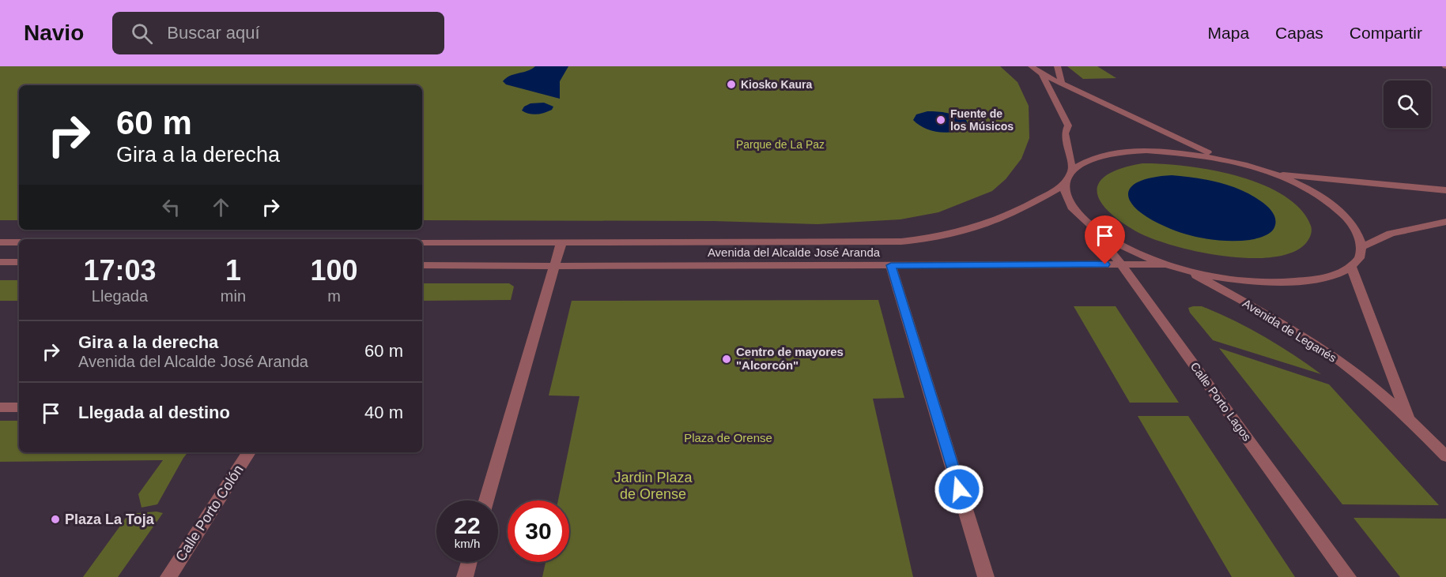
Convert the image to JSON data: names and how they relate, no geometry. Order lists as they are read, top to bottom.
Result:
{
  "streets": {
    "street": [
      "Avenida del Alcalde José Aranda",
      "Avenida de Leganés",
      "Calle Porto Lagos",
      "Calle Porto Colón"
    ]
  },
  "crossings": [
    ["Avenida del Alcalde José Aranda", "Calle Porto Lagos"]
  ],
  "parks": ["Parque de La Paz", "Plaza de Orense", "Jardin Plaza de Orense"],
  "places": [
    "Kiosko Kaura",
    "Fuente de los Músicos",
    "Centro de mayores \"Alcorcón\"",
    "Plaza La Toja"
  ],
  "page": {
    "header": "Navio",
    "search": "Buscar aquí",
    "nav": ["Mapa", "Capas", "Compartir"],
    "turn": ["60 m", "Gira a la derecha"],
    "eta": [
      "17:03",
      "Llegada",
      "1",
      "min",
      "100",
      "m"
    ],
    "list": [
      {
        "name": "Gira a la derecha",
        "note": "Avenida del Alcalde José Aranda",
        "value": "60 m"
      },
      {
        "name": "Llegada al destino",
        "value": "40 m"
      }
    ],
    "speed": "22 km/h",
    "limit": "30"
  }
}
